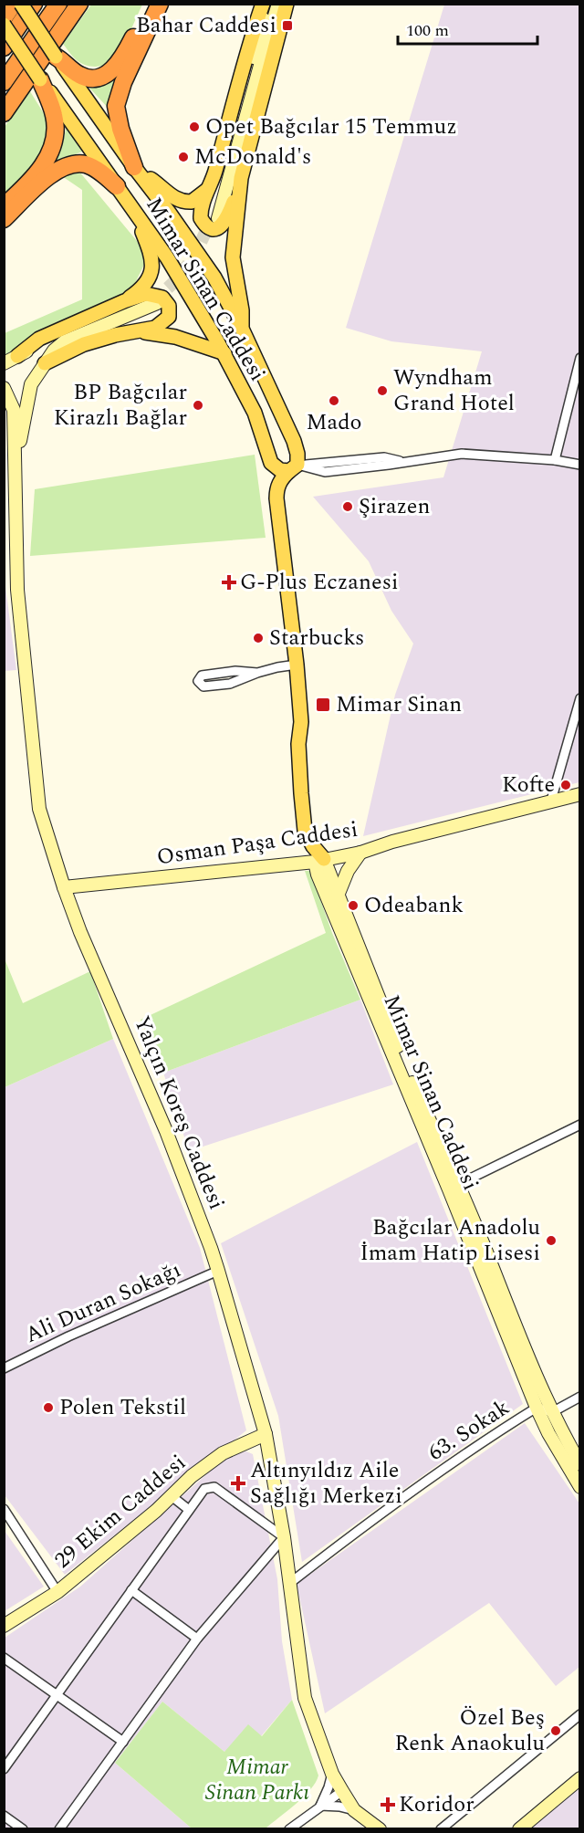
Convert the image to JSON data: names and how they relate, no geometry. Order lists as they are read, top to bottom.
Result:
{
  "streets": {
    "main road": ["Mimar Sinan Caddesi"],
    "street": [
      "Osman Paşa Caddesi",
      "Yalçın Koreş Caddesi",
      "Ali Duran Sokağı",
      "63. Sokak",
      "29 Ekim Caddesi"
    ]
  },
  "crossings": [
    ["Mimar Sinan Caddesi", "Osman Paşa Caddesi"],
    ["Mimar Sinan Caddesi", "63. Sokak"],
    ["Osman Paşa Caddesi", "Yalçın Koreş Caddesi"],
    ["Yalçın Koreş Caddesi", "Ali Duran Sokağı"],
    ["Yalçın Koreş Caddesi", "63. Sokak"],
    ["Yalçın Koreş Caddesi", "29 Ekim Caddesi"]
  ],
  "parks": ["Mimar Sinan Parkı"],
  "places": {
    "transit": ["Bahar Caddesi", "Mimar Sinan"],
    "other": [
      "Opet Bağcılar 15 Temmuz",
      "McDonald's",
      "Wyndham Grand Hotel",
      "Mado",
      "BP Bağcılar Kirazlı Bağlar",
      "Şirazen",
      "Starbucks",
      "Kofte",
      "Odeabank",
      "Bağcılar Anadolu İmam Hatip Lisesi",
      "Polen Tekstil",
      "Özel Beş Renk Anaokulu"
    ],
    "health": ["G-Plus Eczanesi", "Altınyıldız Aile Sağlığı Merkezi", "Koridor"]
  },
  "scale_bar": "100 m"
}
